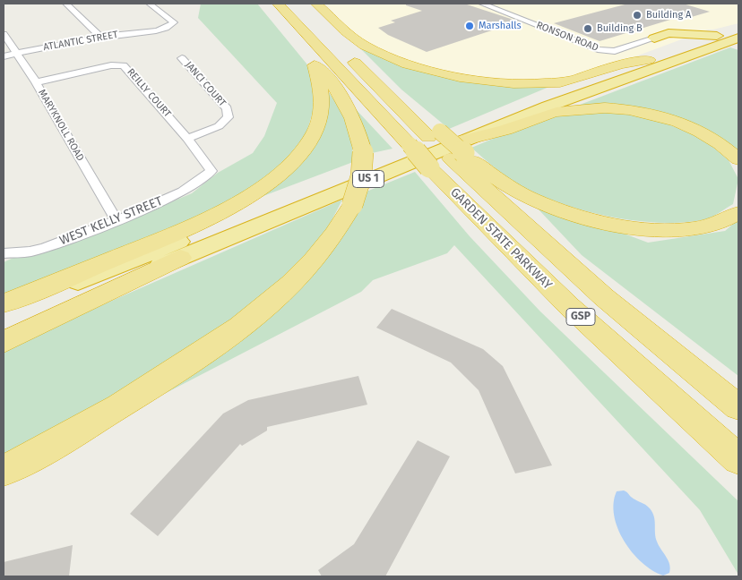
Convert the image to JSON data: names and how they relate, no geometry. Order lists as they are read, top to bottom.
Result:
{
  "streets": {
    "highway": ["US 1", "GARDEN STATE PARKWAY", "GSP"],
    "street": [
      "RONSON ROAD",
      "ATLANTIC STREET",
      "JANCI COURT",
      "REILLY COURT",
      "MARYKNOLL ROAD",
      "WEST KELLY STREET"
    ]
  },
  "crossings": [
    ["ATLANTIC STREET", "MARYKNOLL ROAD"],
    ["JANCI COURT", "REILLY COURT"],
    ["REILLY COURT", "MARYKNOLL ROAD"],
    ["REILLY COURT", "WEST KELLY STREET"],
    ["MARYKNOLL ROAD", "WEST KELLY STREET"],
    ["US 1", "GARDEN STATE PARKWAY"]
  ],
  "places": ["Building A", "Marshalls", "Building B"]
}
